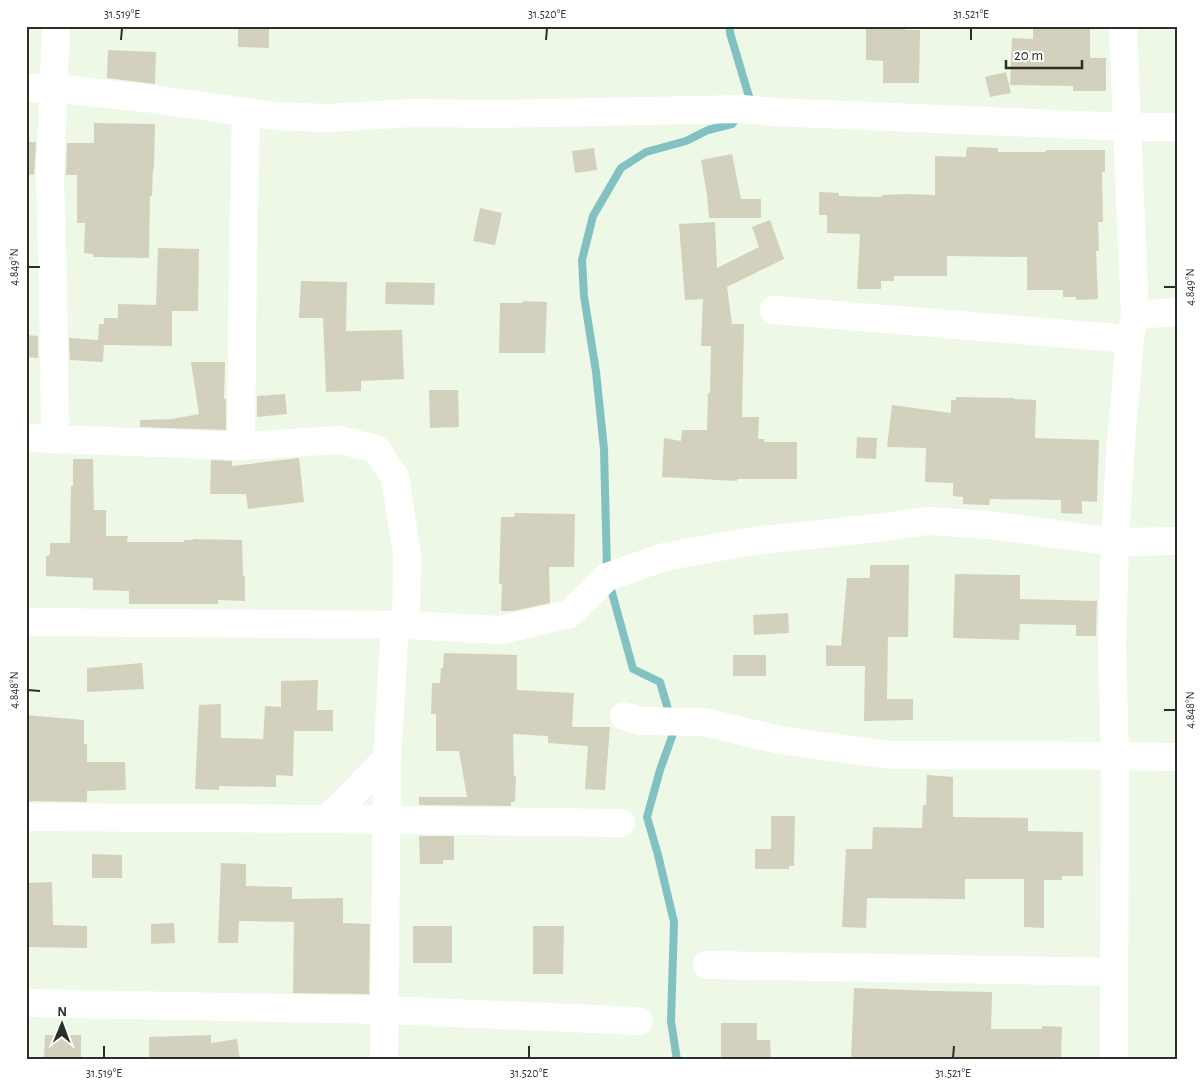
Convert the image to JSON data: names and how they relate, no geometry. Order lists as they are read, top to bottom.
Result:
{
  "scale_bar": "20 m",
  "north": "top",
  "coordinates": [
    "31.519°E",
    "31.520°E",
    "31.521°E",
    "4.849°N",
    "4.848°N"
  ]
}
